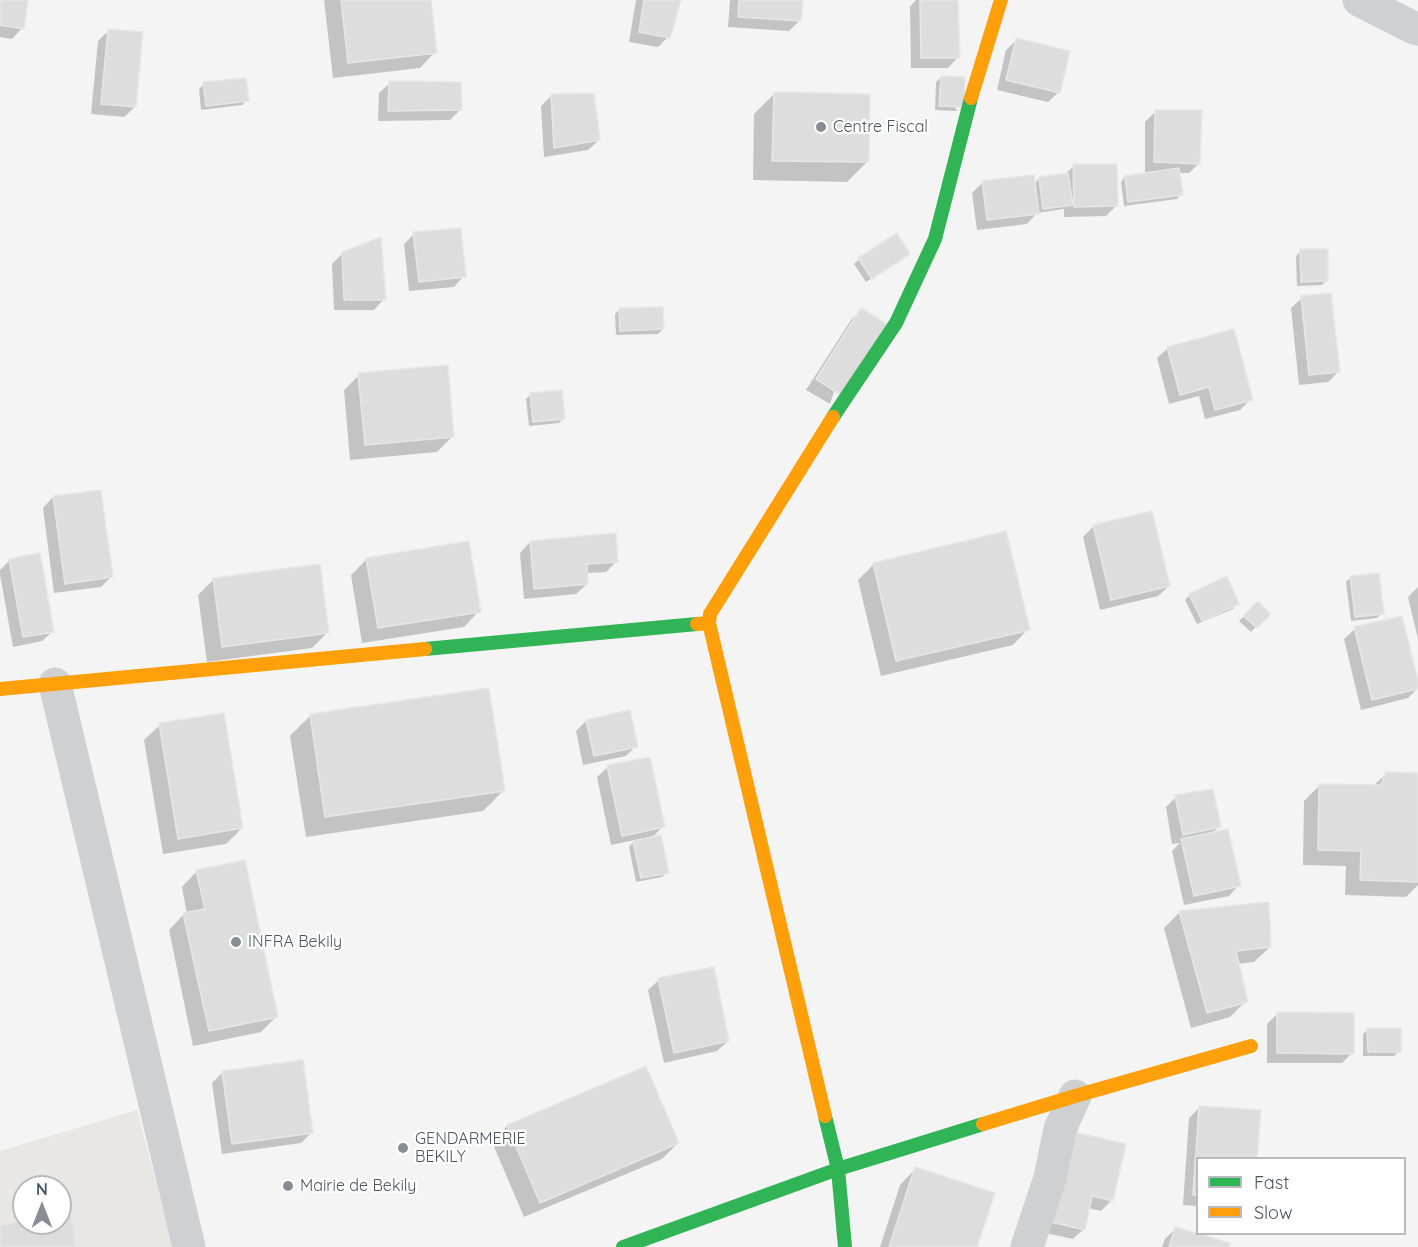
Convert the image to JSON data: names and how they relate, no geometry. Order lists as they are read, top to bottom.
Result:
{
  "places": [
    "Centre Fiscal",
    "INFRA Bekily",
    "GENDARMERIE BEKILY",
    "Mairie de Bekily"
  ],
  "legend": ["Fast", "Slow"],
  "north": "top"
}
